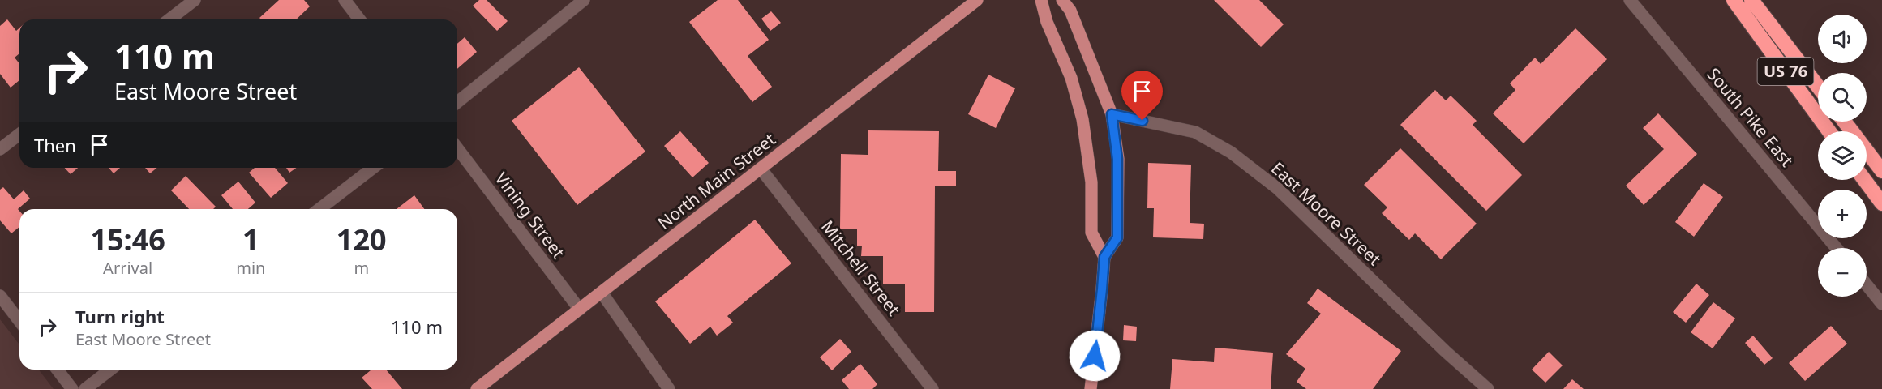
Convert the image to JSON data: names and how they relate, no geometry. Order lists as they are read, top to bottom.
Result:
{
  "streets": {
    "highway": ["US 76"],
    "main road": ["North Main Street"],
    "street": [
      "South Pike East",
      "East Moore Street",
      "Vining Street",
      "Mitchell Street"
    ]
  },
  "crossings": [
    ["North Main Street", "Vining Street"],
    ["North Main Street", "Mitchell Street"]
  ],
  "page": {
    "map_buttons": ["+", "−"],
    "turn": ["110 m", "East Moore Street"],
    "then": "Then",
    "eta": [
      "15:46",
      "Arrival",
      "1",
      "min",
      "120",
      "m"
    ],
    "list": [
      {
        "name": "Turn right",
        "note": "East Moore Street",
        "value": "110 m"
      }
    ]
  }
}
